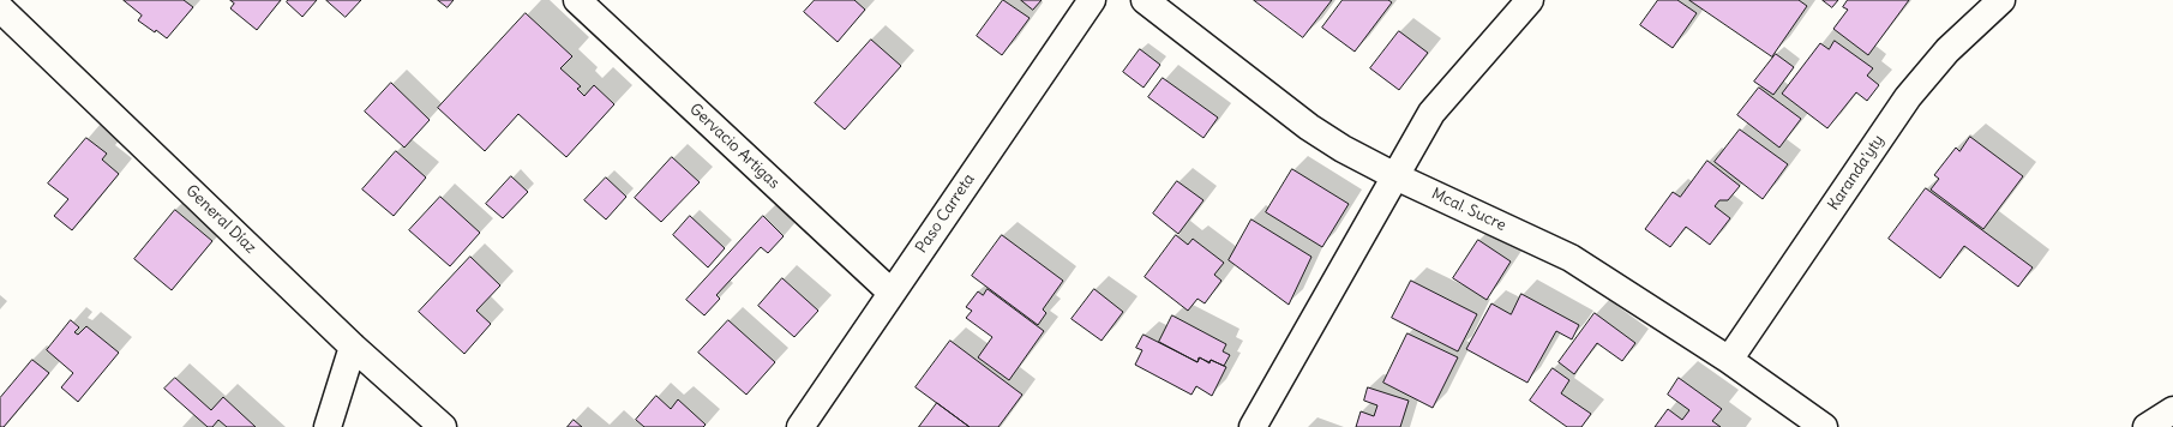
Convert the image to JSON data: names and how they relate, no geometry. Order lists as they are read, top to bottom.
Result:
{
  "streets": {
    "street": [
      "Gervacio Artigas",
      "Karanda'yty",
      "Mcal. Sucre",
      "Paso Carreta",
      "General Díaz"
    ]
  },
  "crossings": [
    ["Gervacio Artigas", "Paso Carreta"],
    ["Karanda'yty", "Mcal. Sucre"]
  ]
}
